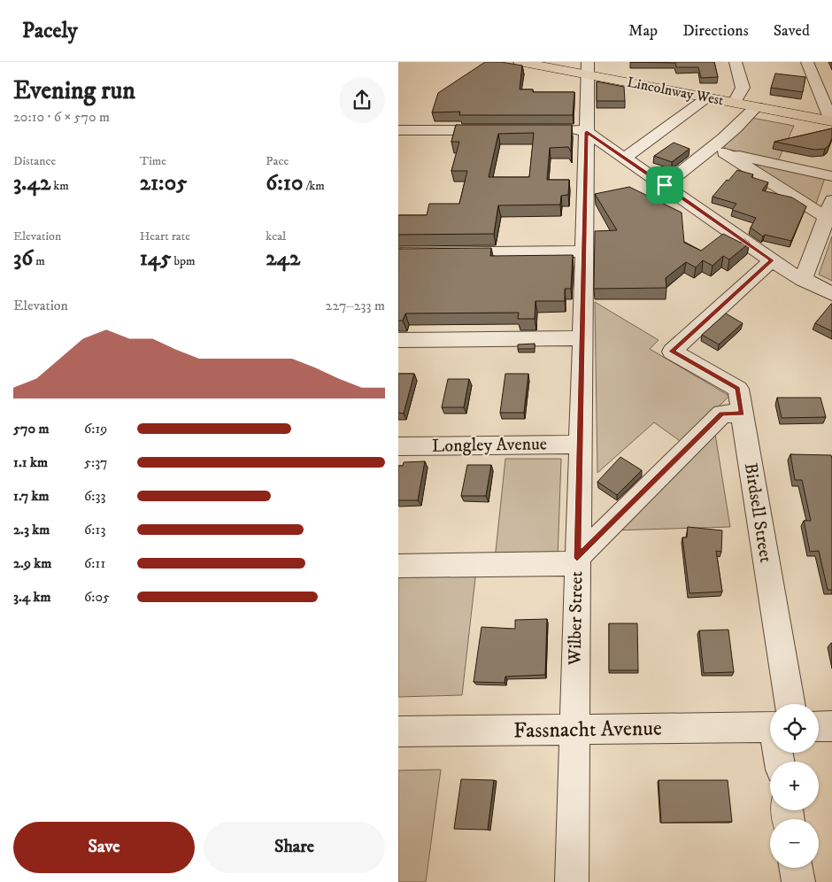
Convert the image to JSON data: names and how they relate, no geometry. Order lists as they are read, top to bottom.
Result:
{
  "streets": {
    "main road": ["Lincolnway West"],
    "street": [
      "Longley Avenue",
      "Birdsell Street",
      "Wilber Street",
      "Fassnacht Avenue"
    ]
  },
  "crossings": [
    ["Lincolnway West", "Wilber Street"],
    ["Longley Avenue", "Wilber Street"],
    ["Wilber Street", "Fassnacht Avenue"]
  ],
  "page": {
    "header": "Pacely",
    "nav": ["Map", "Directions", "Saved"],
    "heading": ["Evening run", "20:10 · 6 × 570 m"],
    "stats": [
      ["Distance", "3.42 km"],
      ["Time", "21:05"],
      ["Pace", "6:10 /km"],
      ["Elevation", "36 m"],
      ["Heart rate", "145 bpm"],
      ["kcal", "242"]
    ],
    "chart": ["Elevation", "227–233 m"],
    "list": [
      {
        "name": "570 m",
        "note": "6:19"
      },
      {
        "name": "1.1 km",
        "note": "5:37"
      },
      {
        "name": "1.7 km",
        "note": "6:33"
      },
      {
        "name": "2.3 km",
        "note": "6:13"
      },
      {
        "name": "2.9 km",
        "note": "6:11"
      },
      {
        "name": "3.4 km",
        "note": "6:05"
      }
    ],
    "map_buttons": ["+", "−"],
    "buttons": ["Save", "Share"]
  }
}
